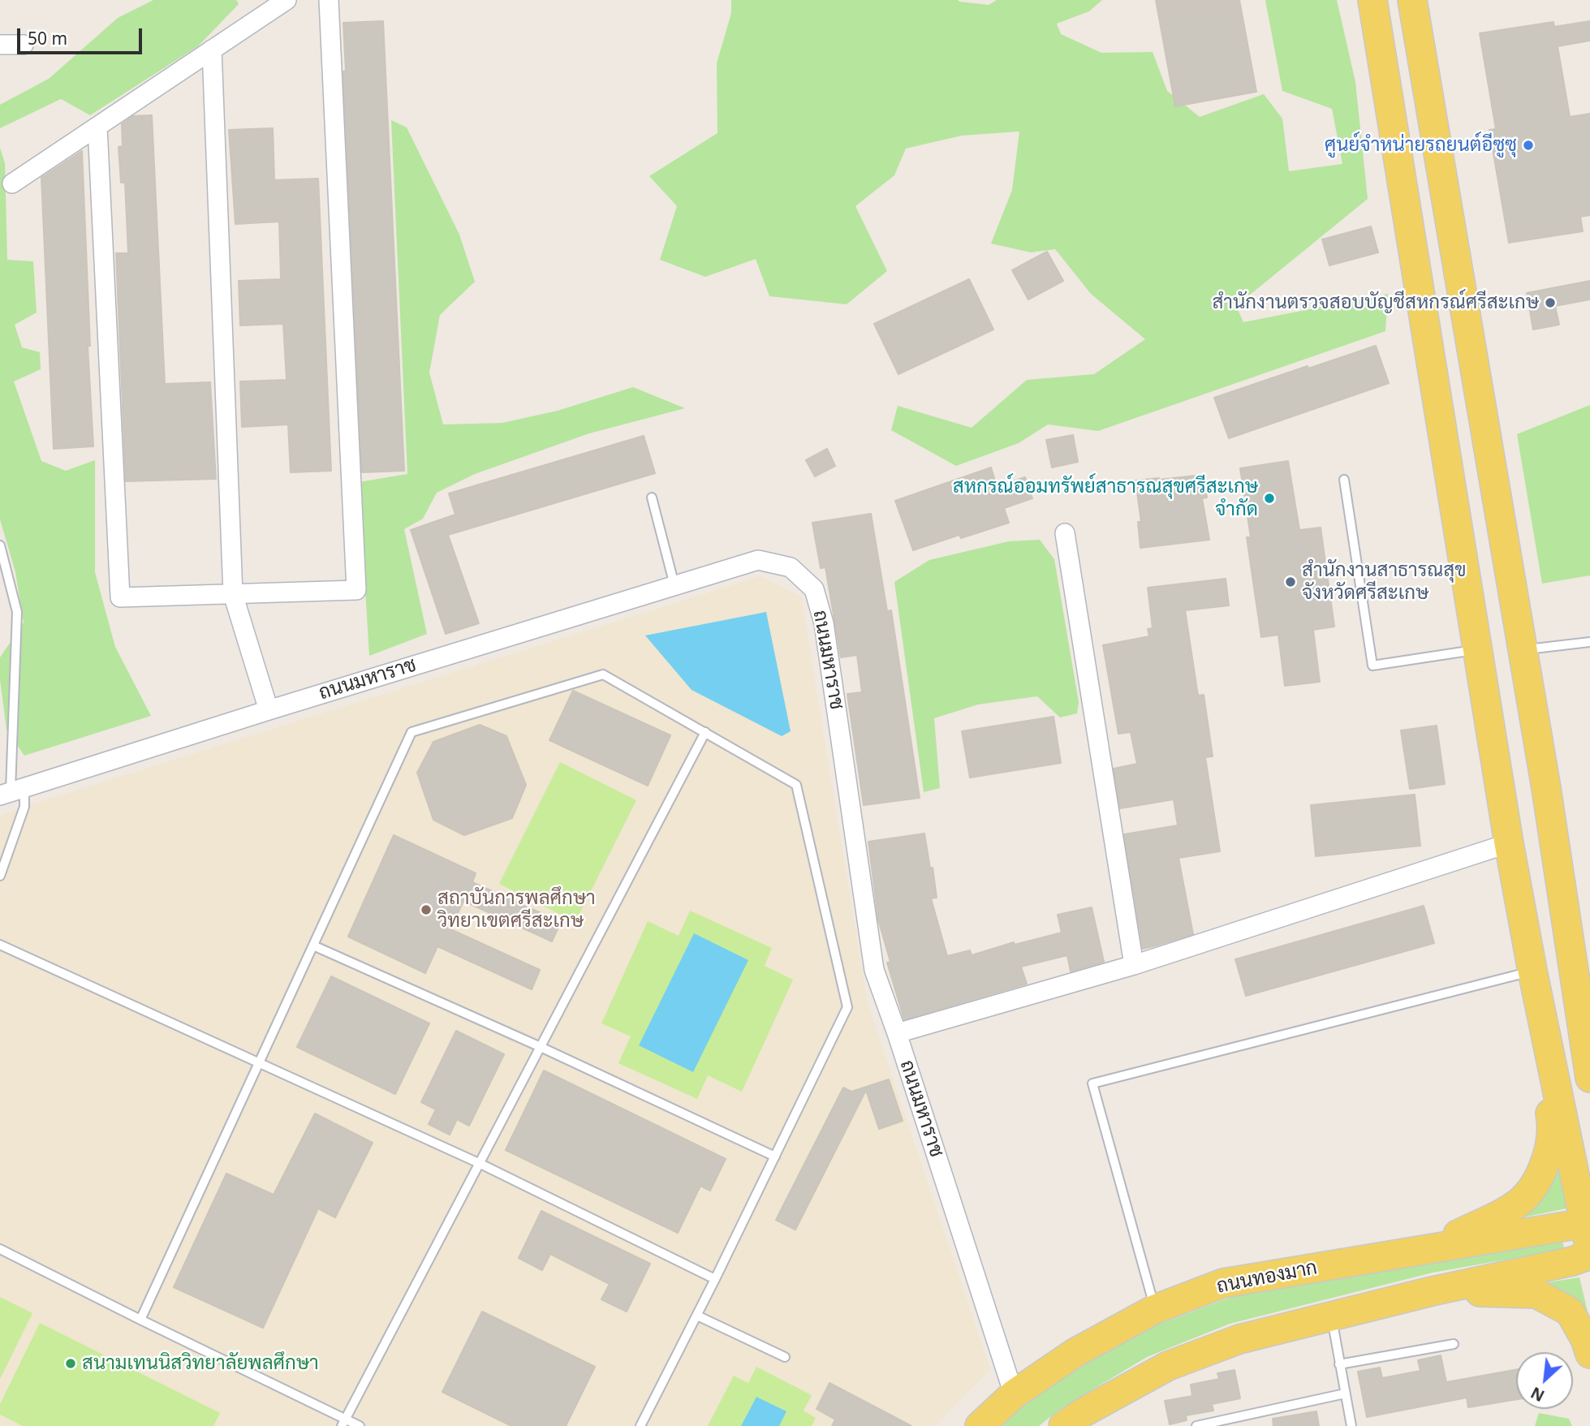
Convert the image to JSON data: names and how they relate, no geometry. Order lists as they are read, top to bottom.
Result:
{
  "streets": {
    "main road": ["ถนนทองมาก"],
    "street": ["ถนนมหาราช"]
  },
  "crossings": [
    ["ถนนมหาราช", "ถนนทองมาก"]
  ],
  "places": [
    "ศูนย์จำหน่ายรถยนต์อีซูซุ",
    "สำนักงานตรวจสอบบัญชีสหกรณ์ศรีสะเกษ",
    "สหกรณ์ออมทรัพย์สาธารณสุขศรีสะเกษ จำกัด",
    "สำนักงานสาธารณสุข จังหวัดศรีสะเกษ",
    "สถาบันการพลศึกษา วิทยาเขตศรีสะเกษ",
    "สนามเทนนิสวิทยาลัยพลศึกษา"
  ],
  "scale_bar": "50 m",
  "north": "bottom left"
}
